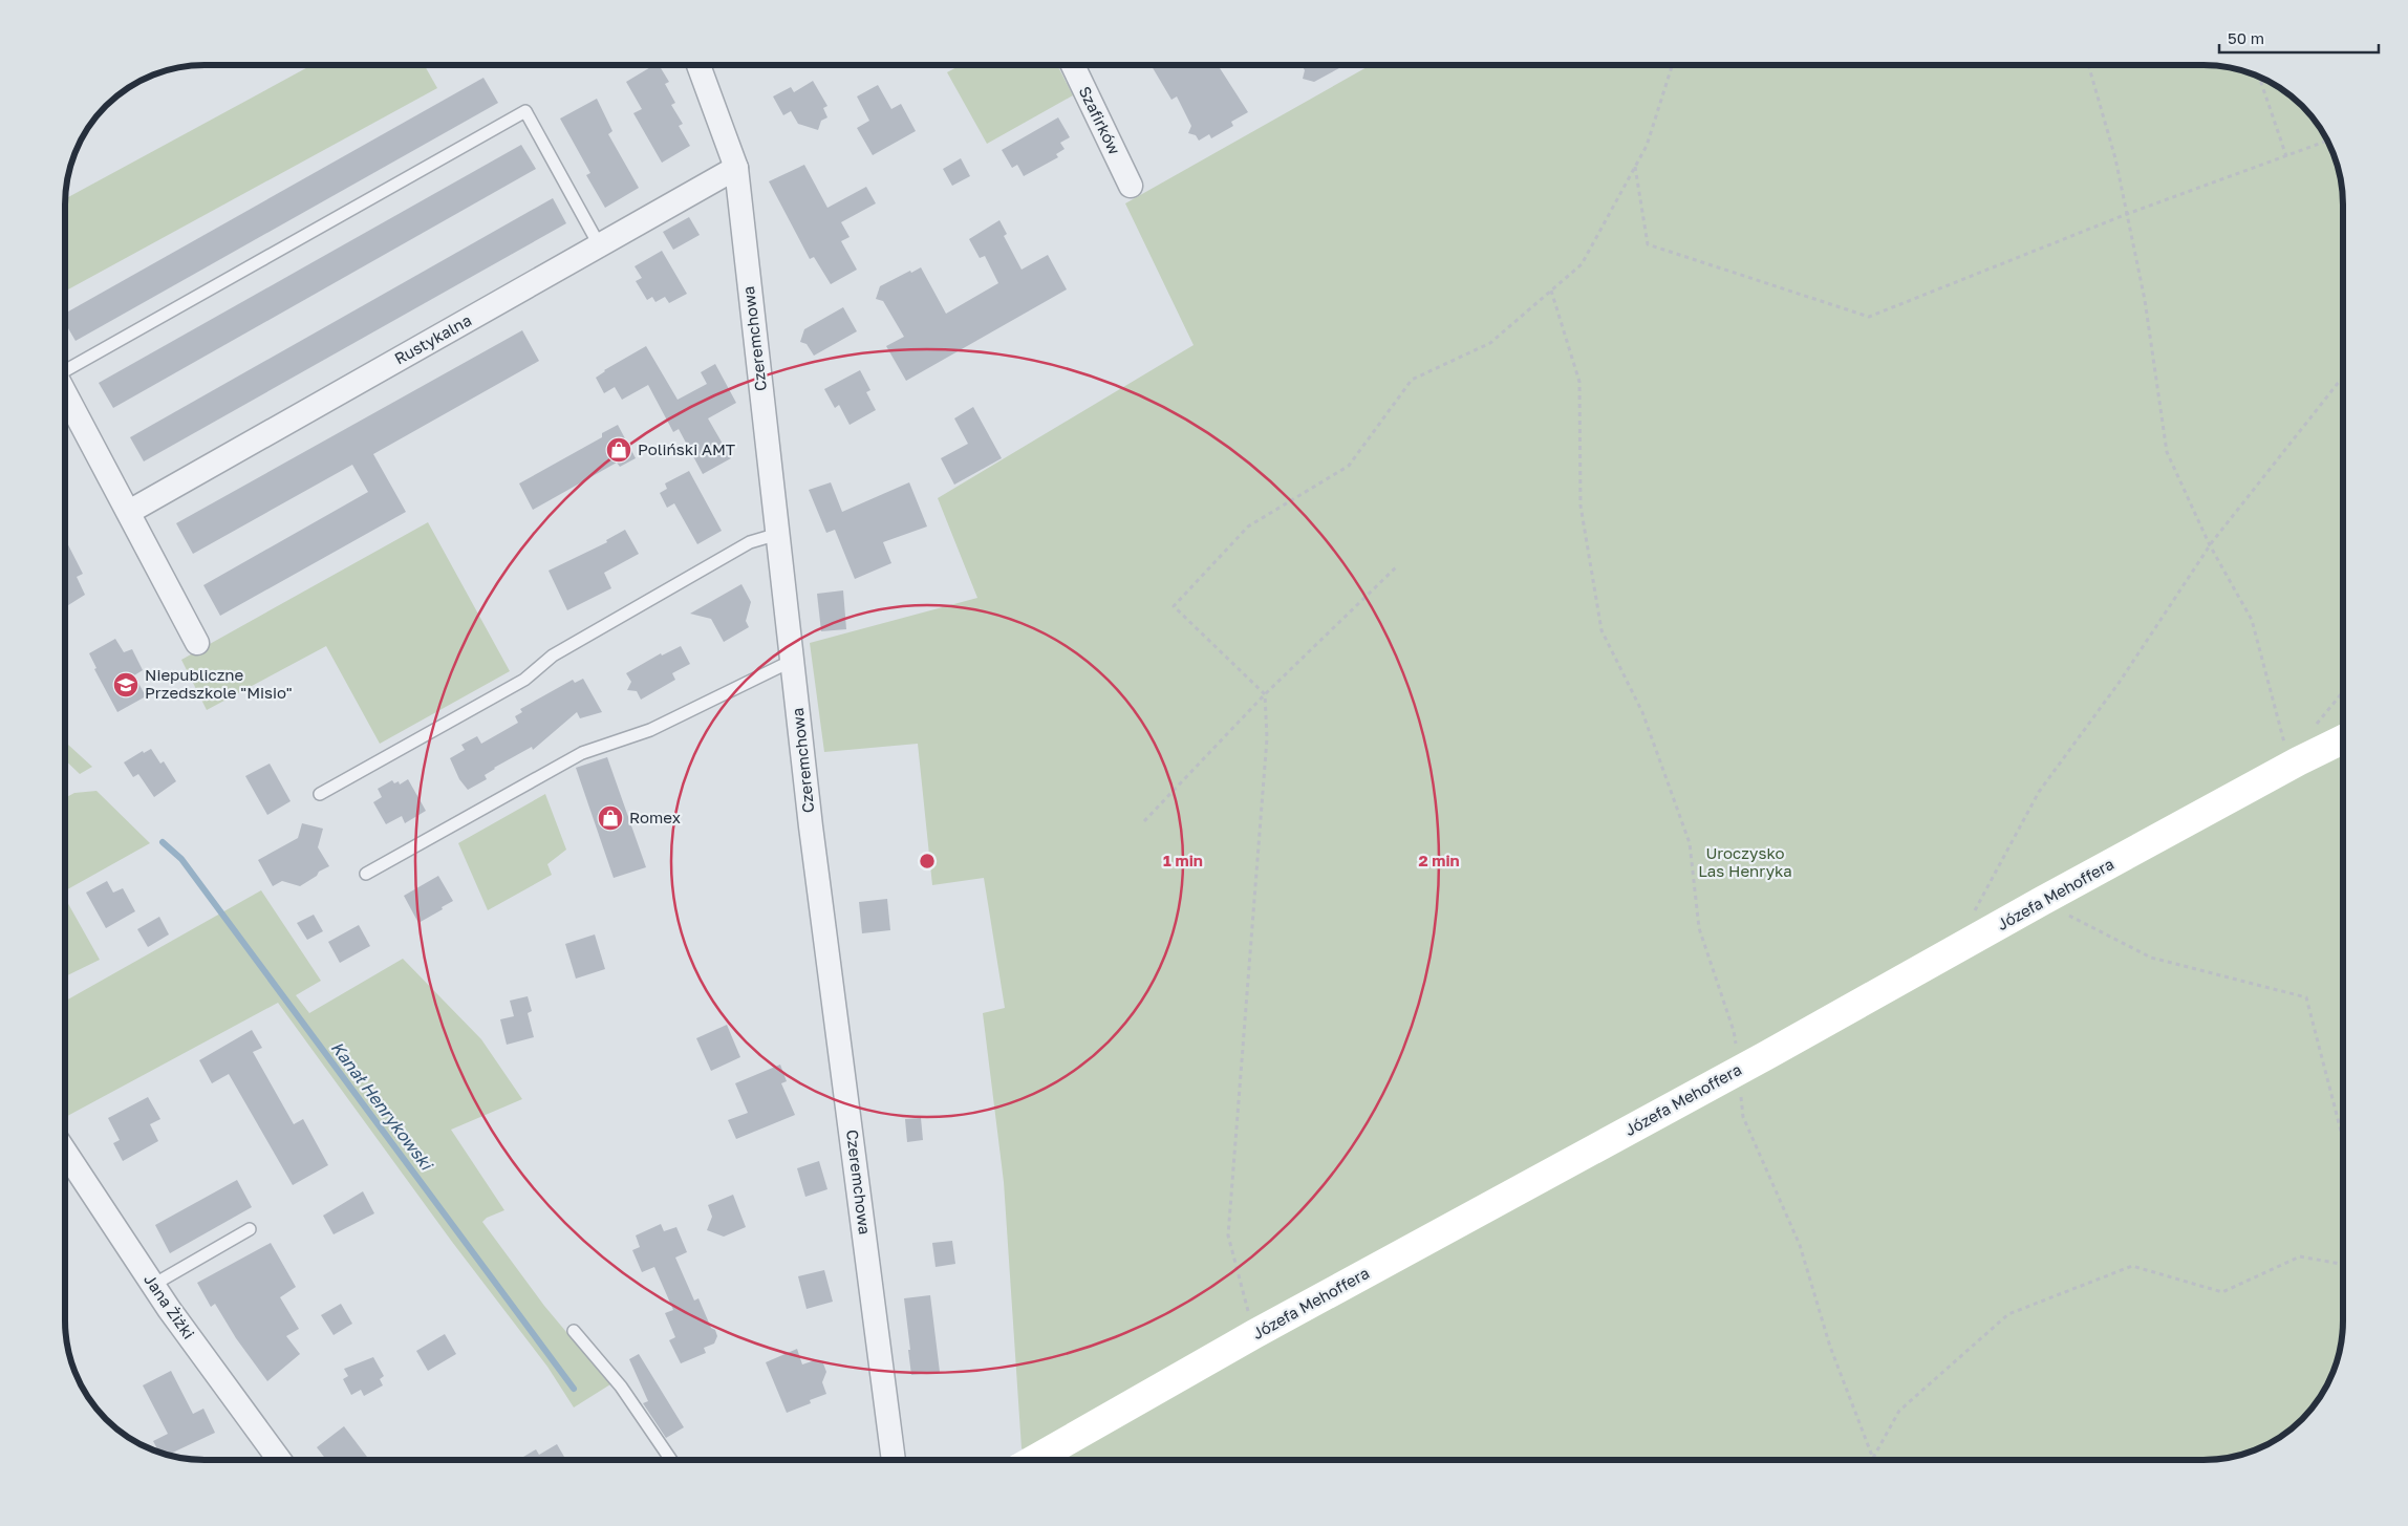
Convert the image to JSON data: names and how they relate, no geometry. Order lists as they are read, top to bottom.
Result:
{
  "streets": {
    "street": [
      "Szafirków",
      "Czeremchowa",
      "Rustykalna",
      "Józefa Mehoffera",
      "Jana Żiżki"
    ]
  },
  "crossings": [
    ["Czeremchowa", "Rustykalna"]
  ],
  "water": ["Kanał Henrykowski"],
  "parks": ["Uroczysko Las Henryka"],
  "places": {
    "shop": ["Poliński AMT", "Romex"],
    "school or university": ["Niepubliczne Przedszkole \"Misio\""]
  },
  "scale_bar": "50 m",
  "rings": ["1 min", "2 min"]
}
